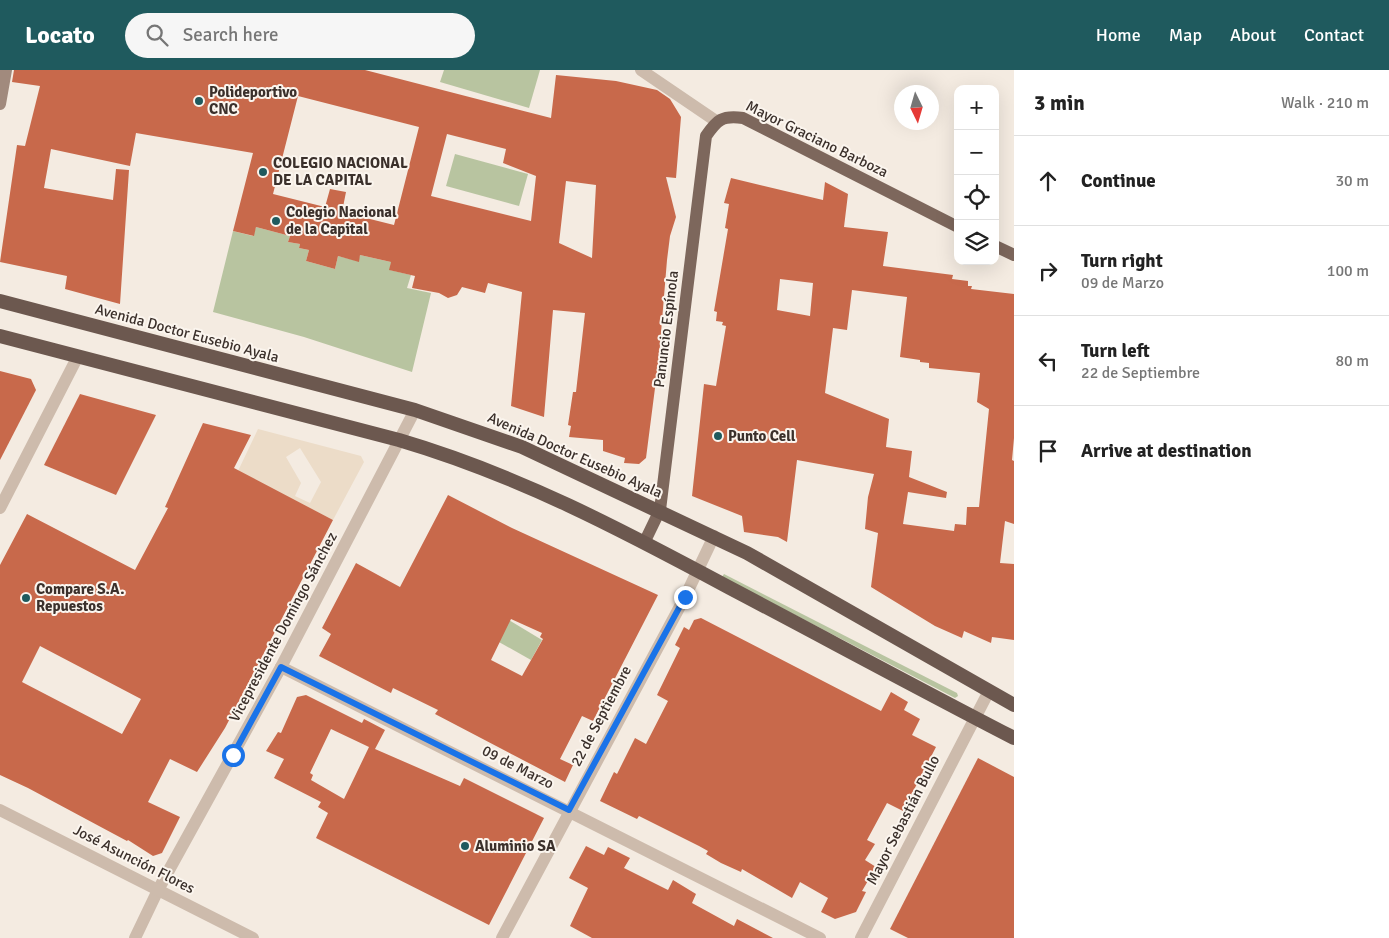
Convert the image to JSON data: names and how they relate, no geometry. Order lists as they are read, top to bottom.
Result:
{
  "streets": {
    "highway": ["Avenida Doctor Eusebio Ayala"],
    "main road": ["Mayor Graciano Barboza", "Panuncio Espínola"],
    "street": [
      "Vicepresidente Domingo Sánchez",
      "22 de Septiembre",
      "09 de Marzo",
      "Mayor Sebastián Bullo",
      "José Asunción Flores"
    ]
  },
  "crossings": [
    ["Mayor Graciano Barboza", "Panuncio Espínola"],
    ["Panuncio Espínola", "Avenida Doctor Eusebio Ayala"],
    ["Avenida Doctor Eusebio Ayala", "Vicepresidente Domingo Sánchez"],
    ["Avenida Doctor Eusebio Ayala", "22 de Septiembre"],
    ["Avenida Doctor Eusebio Ayala", "Mayor Sebastián Bullo"],
    ["Vicepresidente Domingo Sánchez", "09 de Marzo"],
    ["Vicepresidente Domingo Sánchez", "José Asunción Flores"],
    ["22 de Septiembre", "09 de Marzo"]
  ],
  "places": [
    "Polideportivo CNC",
    "COLEGIO NACIONAL DE LA CAPITAL",
    "Colegio Nacional de la Capital",
    "Punto Cell",
    "Compare S.A. Repuestos",
    "Aluminio SA"
  ],
  "north": "bottom",
  "page": {
    "header": "Locato",
    "search": "Search here",
    "nav": [
      "Home",
      "Map",
      "About",
      "Contact"
    ],
    "heading": ["3 min", "Walk · 210 m"],
    "map_buttons": ["+", "−"],
    "list": [
      ["Continue", "30 m"],
      ["Turn right", "09 de Marzo", "100 m"],
      ["Turn left", "22 de Septiembre", "80 m"],
      "Arrive at destination"
    ]
  }
}
